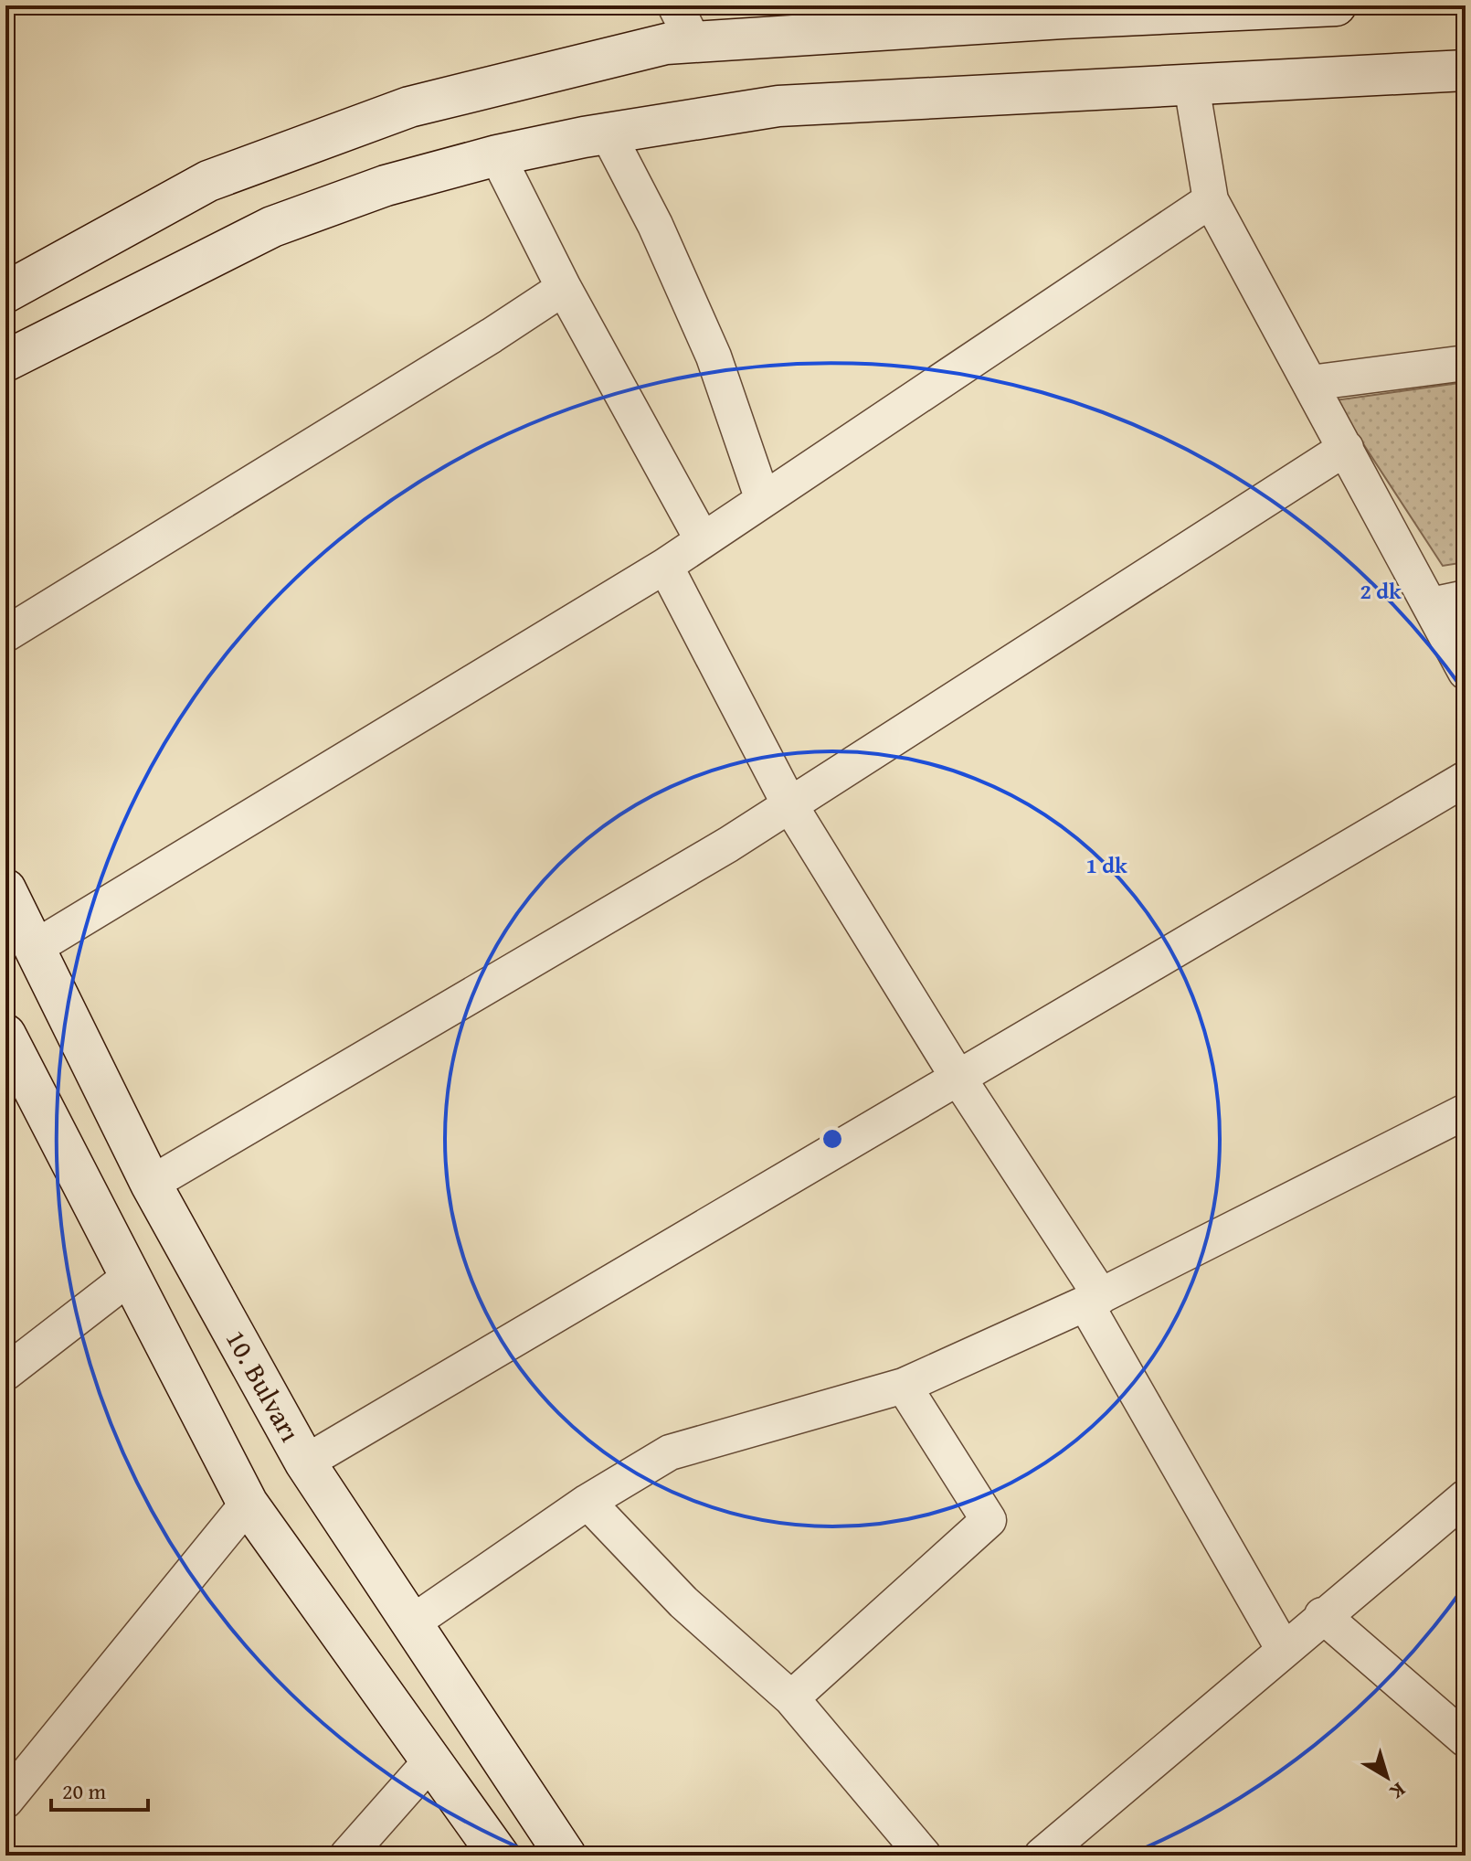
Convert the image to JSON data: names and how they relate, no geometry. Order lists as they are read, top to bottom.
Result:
{
  "streets": {
    "main road": ["10. Bulvarı"]
  },
  "scale_bar": "20 m",
  "north": "bottom right",
  "rings": ["2 dk", "1 dk"]
}
